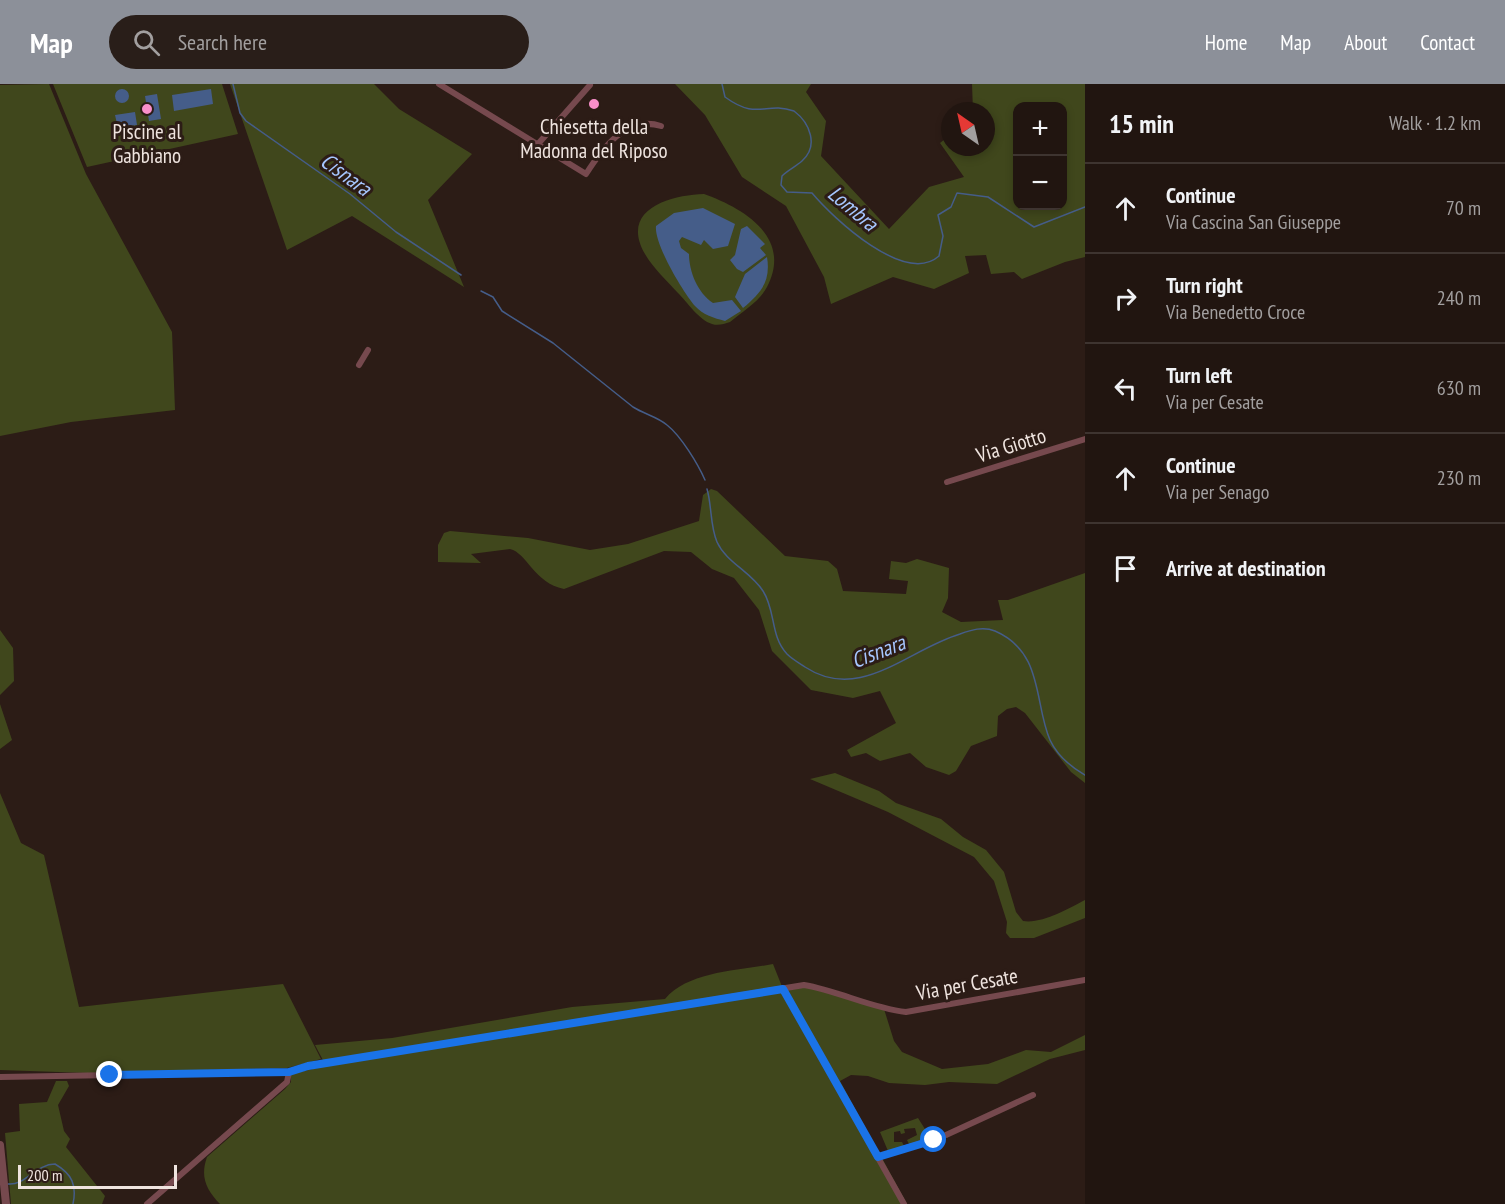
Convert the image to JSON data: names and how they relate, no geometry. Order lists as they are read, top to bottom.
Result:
{
  "streets": {
    "street": ["Via Giotto", "Via per Cesate"]
  },
  "water": ["Cisnara", "Lombra"],
  "places": ["Chiesetta della Madonna del Riposo", "Piscine al Gabbiano"],
  "scale_bar": "200 m",
  "north": "top left",
  "page": {
    "header": "Map",
    "search": "Search here",
    "nav": [
      "Home",
      "Map",
      "About",
      "Contact"
    ],
    "heading": ["15 min", "Walk · 1.2 km"],
    "map_buttons": ["+", "−"],
    "list": [
      ["Continue", "Via Cascina San Giuseppe", "70 m"],
      ["Turn right", "Via Benedetto Croce", "240 m"],
      ["Turn left", "Via per Cesate", "630 m"],
      ["Continue", "Via per Senago", "230 m"],
      "Arrive at destination"
    ],
    "scale": "200 m"
  }
}
